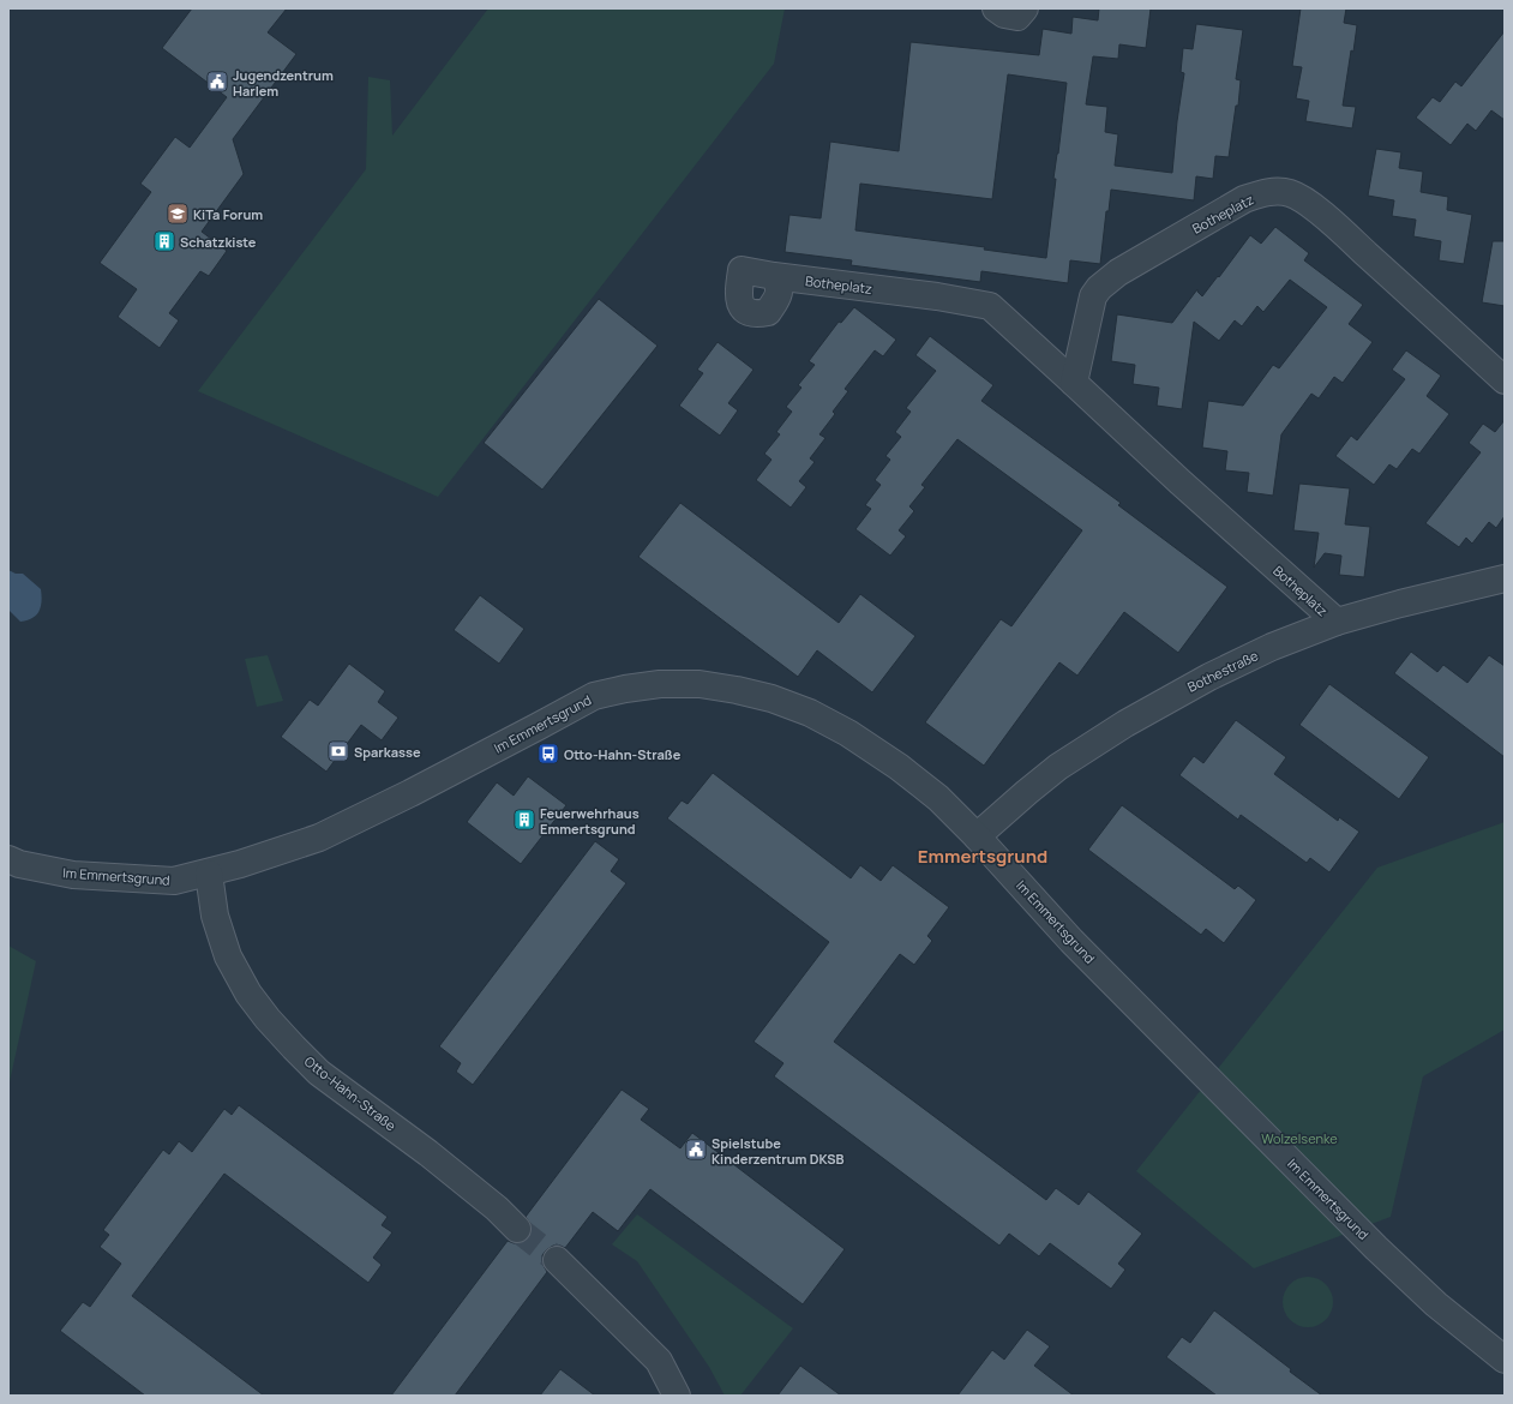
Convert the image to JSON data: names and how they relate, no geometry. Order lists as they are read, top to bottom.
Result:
{
  "streets": {
    "street": [
      "Botheplatz",
      "Bothestraße",
      "Im Emmertsgrund",
      "Otto-Hahn-Straße"
    ]
  },
  "crossings": [
    ["Botheplatz", "Bothestraße"],
    ["Bothestraße", "Im Emmertsgrund"],
    ["Im Emmertsgrund", "Otto-Hahn-Straße"]
  ],
  "districts": ["Emmertsgrund"],
  "parks": ["Wolzelsenke"],
  "places": {
    "public building": ["Jugendzentrum Harlem", "Spielstube Kinderzentrum DKSB"],
    "school or university": ["KiTa Forum"],
    "building": ["Schatzkiste", "Feuerwehrhaus Emmertsgrund"],
    "bank": ["Sparkasse"],
    "bus stop": ["Otto-Hahn-Straße"]
  }
}
